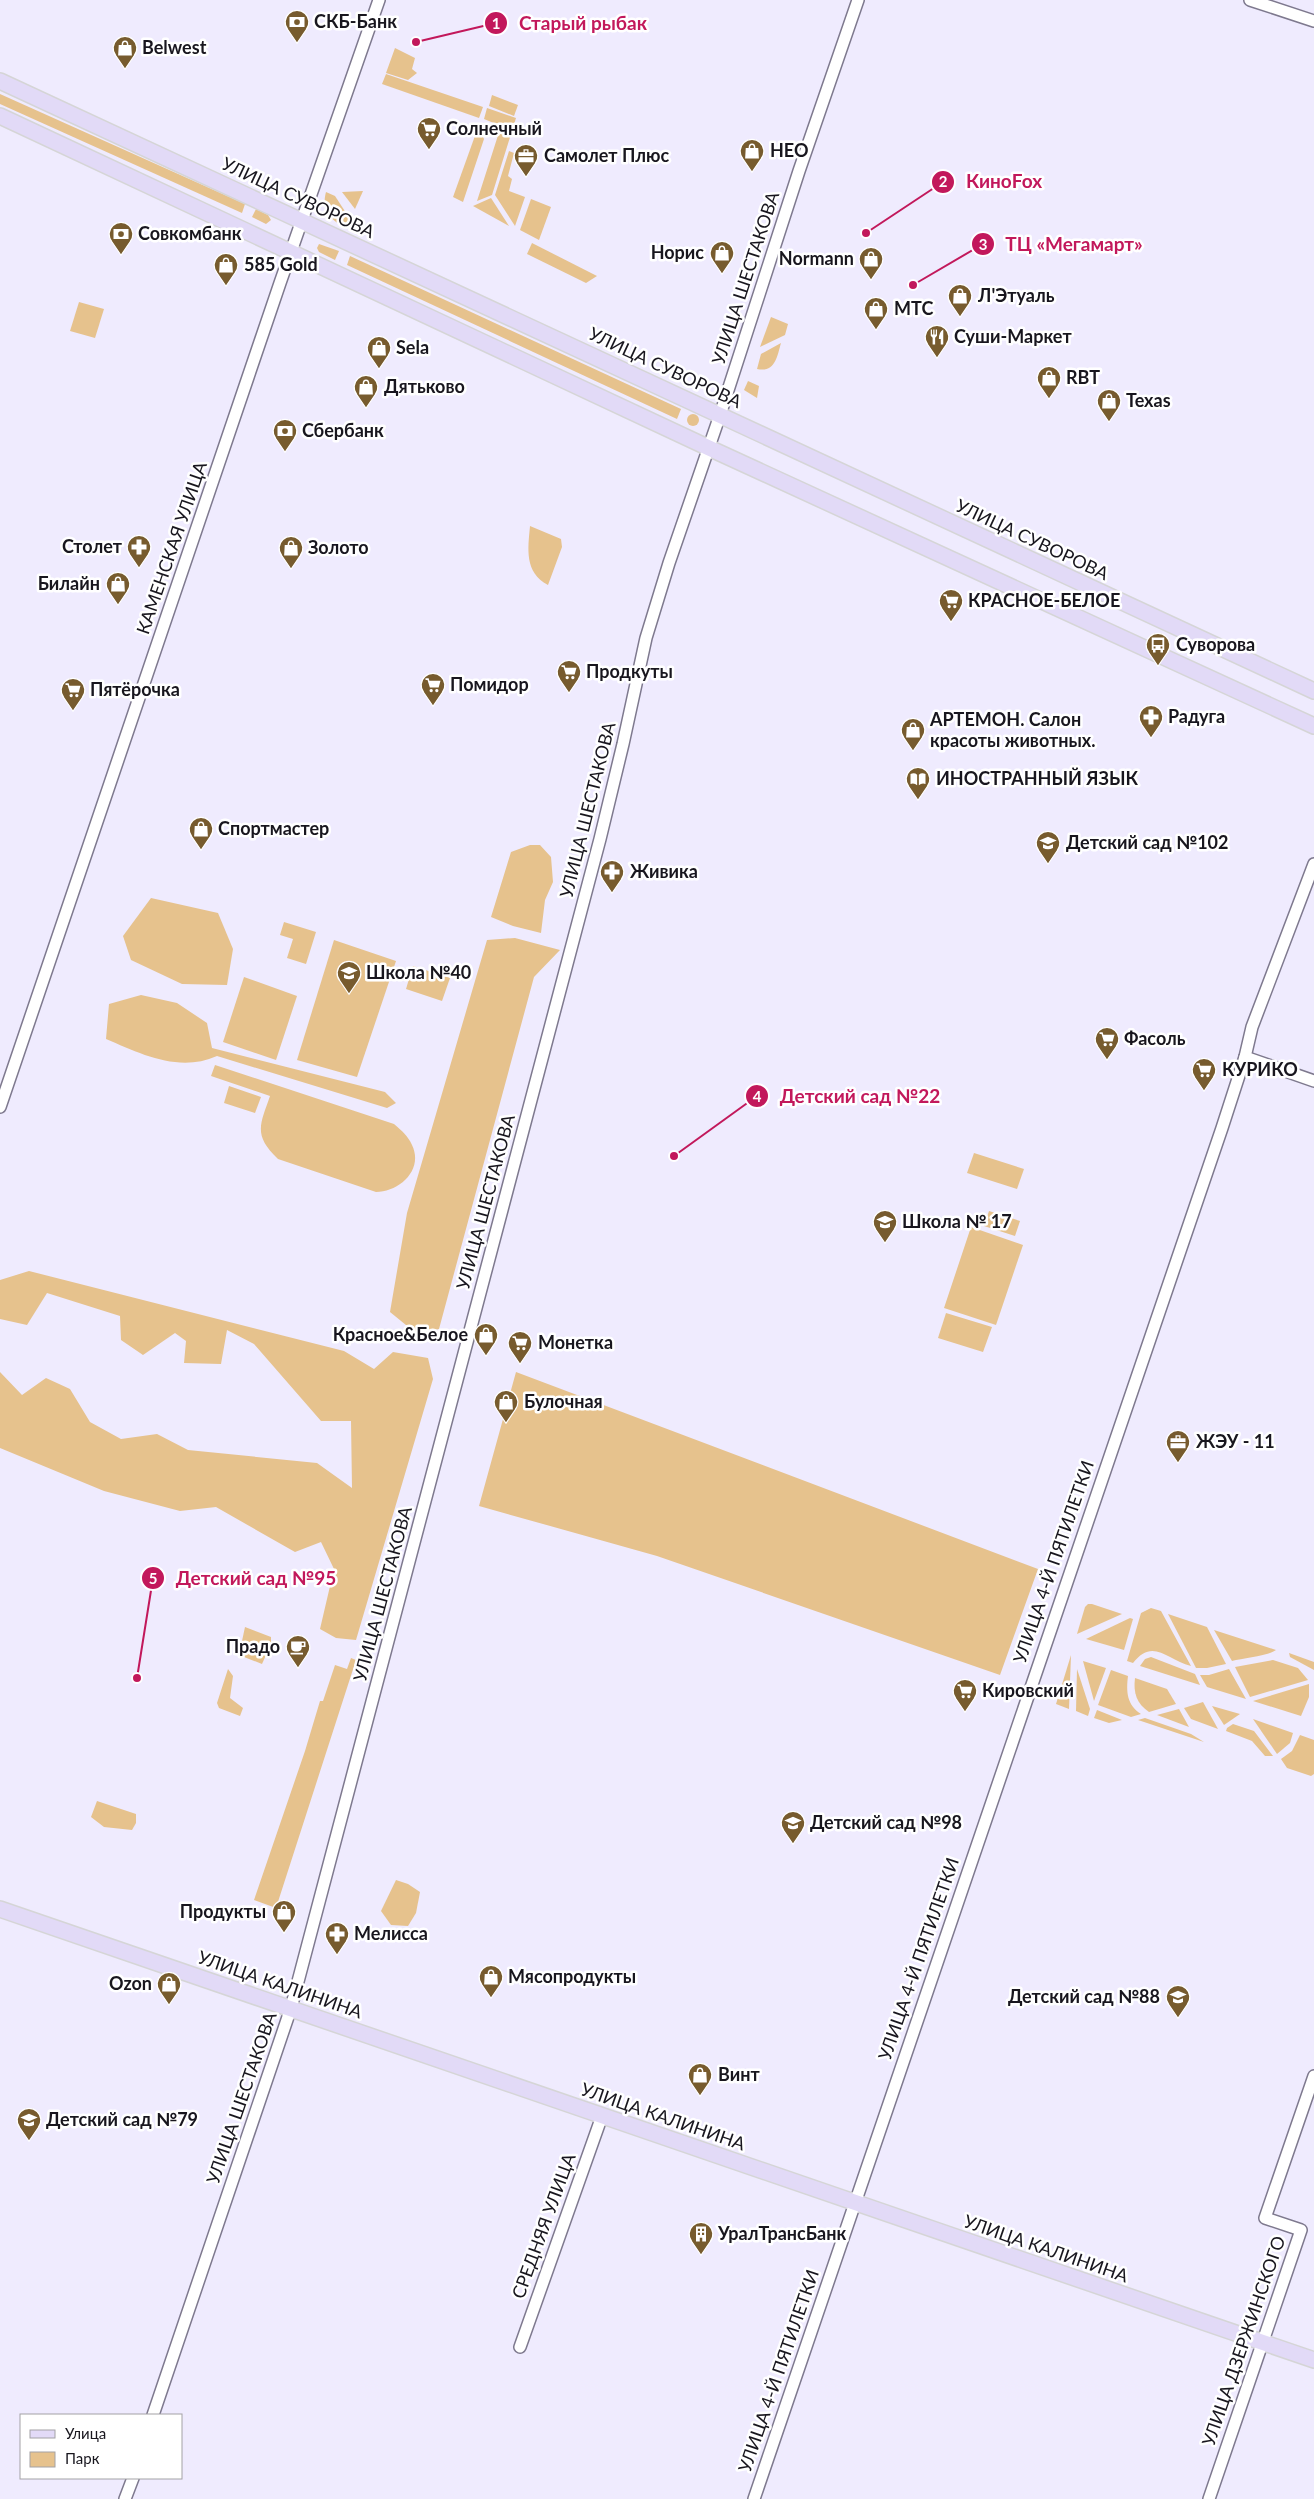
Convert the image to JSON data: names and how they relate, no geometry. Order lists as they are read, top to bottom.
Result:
{
  "streets": {
    "main road": ["УЛИЦА СУВОРОВА", "УЛИЦА КАЛИНИНА"],
    "street": [
      "УЛИЦА ШЕСТАКОВА",
      "КАМЕНСКАЯ УЛИЦА",
      "УЛИЦА 4-Й ПЯТИЛЕТКИ",
      "СРЕДНЯЯ УЛИЦА",
      "УЛИЦА ДЗЕРЖИНСКОГО"
    ]
  },
  "crossings": [
    ["УЛИЦА СУВОРОВА", "УЛИЦА ШЕСТАКОВА"],
    ["УЛИЦА СУВОРОВА", "КАМЕНСКАЯ УЛИЦА"],
    ["УЛИЦА ШЕСТАКОВА", "УЛИЦА КАЛИНИНА"],
    ["УЛИЦА 4-Й ПЯТИЛЕТКИ", "УЛИЦА КАЛИНИНА"],
    ["УЛИЦА КАЛИНИНА", "СРЕДНЯЯ УЛИЦА"],
    ["УЛИЦА КАЛИНИНА", "УЛИЦА ДЗЕРЖИНСКОГО"]
  ],
  "places": {
    "other": [
      "Старый рыбак",
      "КиноFox",
      "ТЦ «Мегамарт»",
      "Детский сад №22",
      "Детский сад №95"
    ],
    "bank": ["СКБ-Банк", "Совкомбанк", "Сбербанк"],
    "shop": [
      "Belwest",
      "НЕО",
      "Норис",
      "Normann",
      "585 Gold",
      "Л'Этуаль",
      "МТС",
      "Sela",
      "RBT",
      "Дятьково",
      "Texas",
      "Золото",
      "Билайн",
      "АРТЕМОН. Салон красоты животных.",
      "Спортмастер",
      "Красное&Белое",
      "Булочная",
      "Продукты",
      "Мясопродукты",
      "Ozon",
      "Винт"
    ],
    "supermarket": [
      "Солнечный",
      "КРАСНОЕ-БЕЛОЕ",
      "Продкуты",
      "Помидор",
      "Пятёрочка",
      "Фасоль",
      "КУРИКО",
      "Монетка",
      "Кировский"
    ],
    "office": ["Самолет Плюс", "ЖЭУ - 11"],
    "restaurant": ["Суши-Маркет"],
    "pharmacy": [
      "Столет",
      "Радуга",
      "Живика",
      "Мелисса"
    ],
    "bus stop": ["Суворова"],
    "library": ["ИНОСТРАННЫЙ ЯЗЫК"],
    "school or university": [
      "Детский сад №102",
      "Школа №40",
      "Школа № 17",
      "Детский сад №98",
      "Детский сад №88",
      "Детский сад №79"
    ],
    "cafe": ["Прадо"],
    "building": ["УралТрансБанк"]
  },
  "legend": ["Улица", "Парк"]
}
